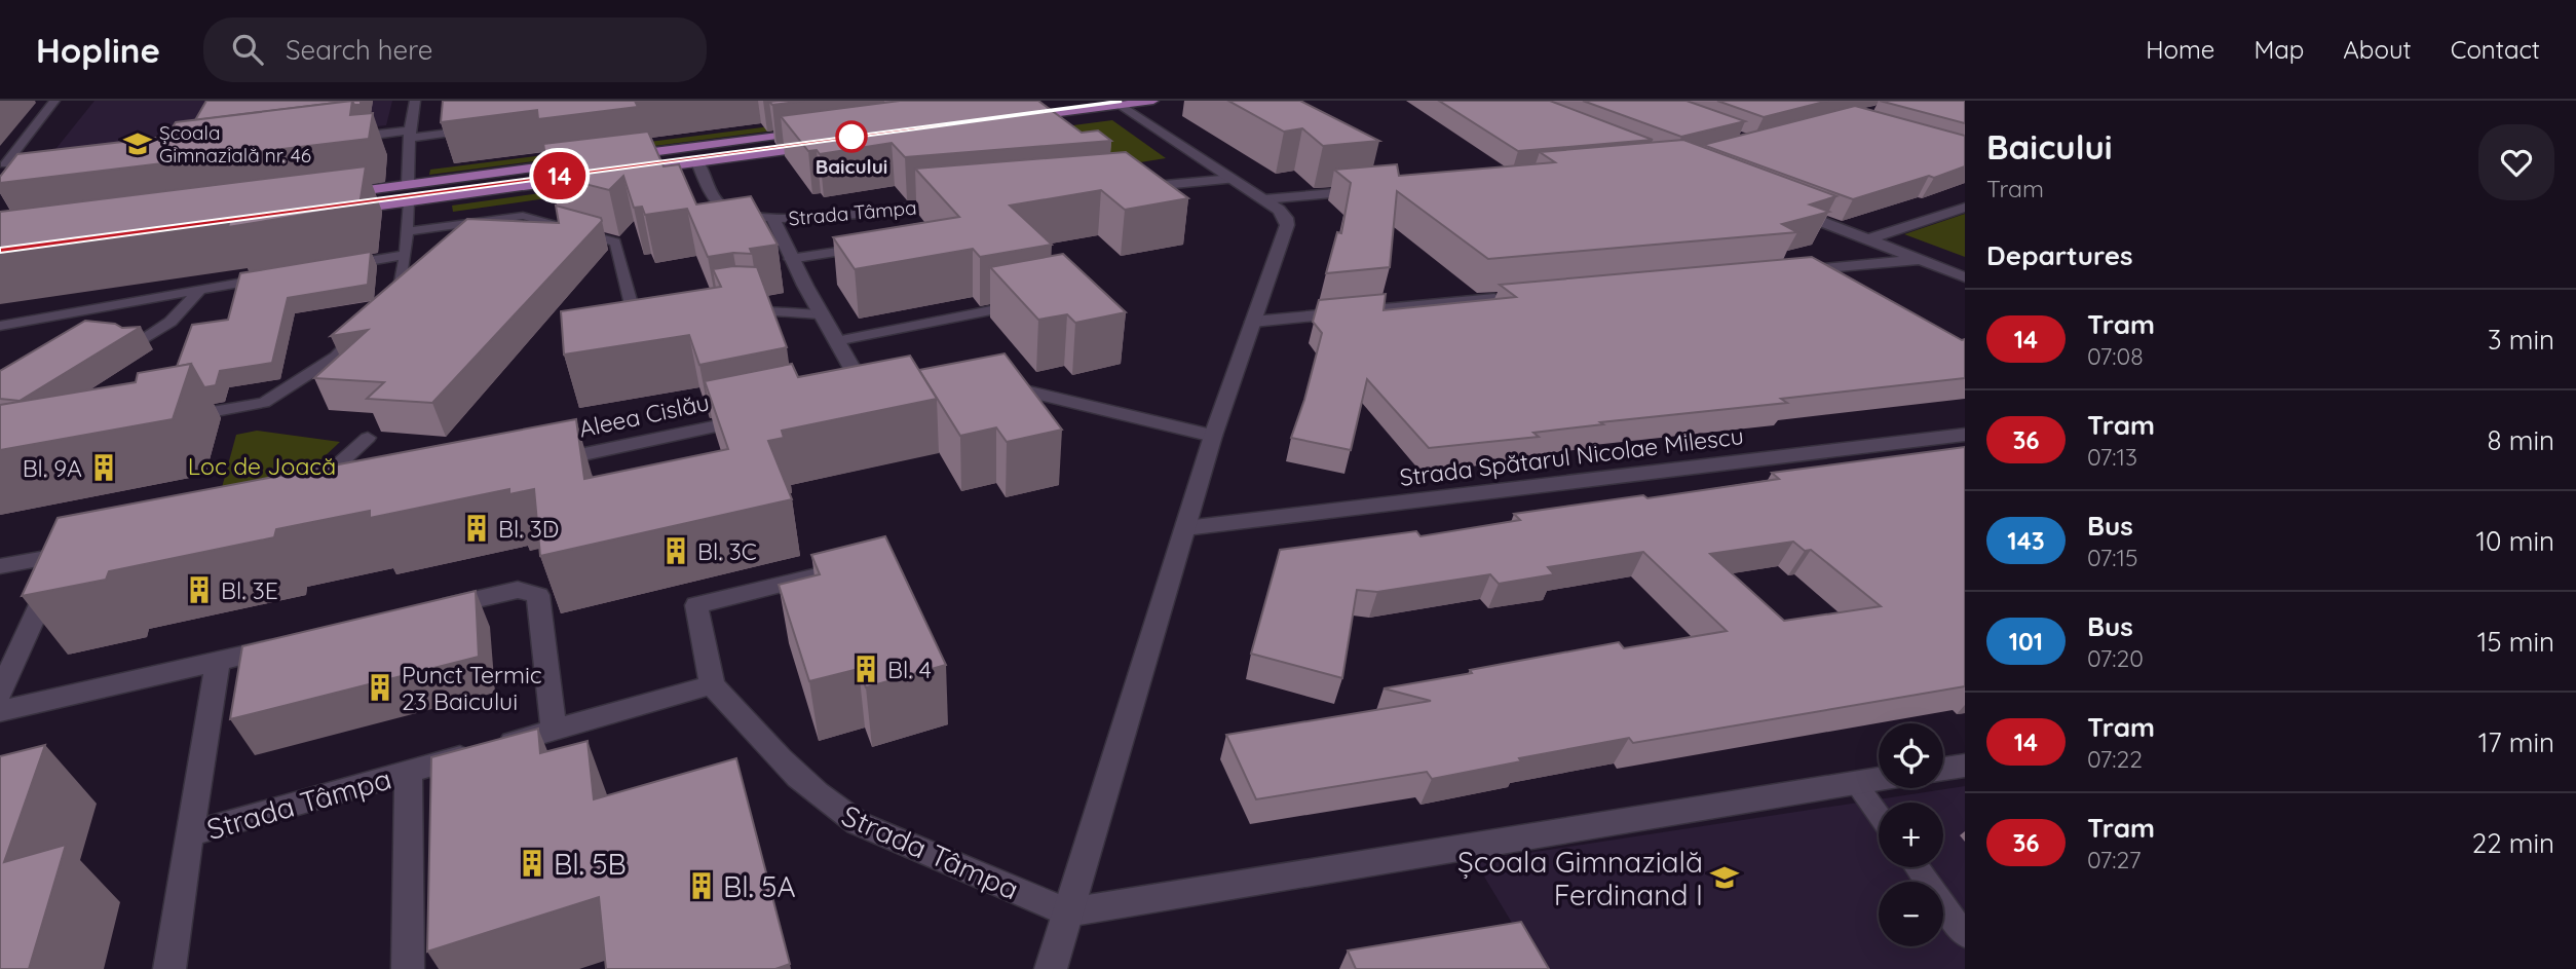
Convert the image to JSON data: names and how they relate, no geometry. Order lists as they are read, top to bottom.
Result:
{
  "streets": {
    "street": ["Strada Tâmpa", "Aleea Cislău", "Strada Spătarul Nicolae Milescu"]
  },
  "parks": ["Loc de Joacă"],
  "places": {
    "other": ["Baicului"],
    "school or university": ["Școala Gimnazială nr. 46", "Școala Gimnazială Ferdinand I"],
    "building": [
      "Bl. 9A",
      "Bl. 3D",
      "Bl. 3C",
      "Bl. 3E",
      "Bl. 4",
      "Punct Termic 23 Baicului",
      "Bl. 5B",
      "Bl. 5A"
    ]
  },
  "lines": ["tram line 14"],
  "page": {
    "header": "Hopline",
    "search": "Search here",
    "nav": [
      "Home",
      "Map",
      "About",
      "Contact"
    ],
    "on_map": "14",
    "heading": [
      ["Baicului", "Tram"],
      "Departures"
    ],
    "list": [
      {
        "mark": "14",
        "name": "Tram",
        "note": "07:08",
        "value": "3 min"
      },
      {
        "mark": "36",
        "name": "Tram",
        "note": "07:13",
        "value": "8 min"
      },
      {
        "mark": "143",
        "name": "Bus",
        "note": "07:15",
        "value": "10 min"
      },
      {
        "mark": "101",
        "name": "Bus",
        "note": "07:20",
        "value": "15 min"
      },
      {
        "mark": "14",
        "name": "Tram",
        "note": "07:22",
        "value": "17 min"
      },
      {
        "mark": "36",
        "name": "Tram",
        "note": "07:27",
        "value": "22 min"
      }
    ],
    "map_buttons": ["+", "−"]
  }
}
